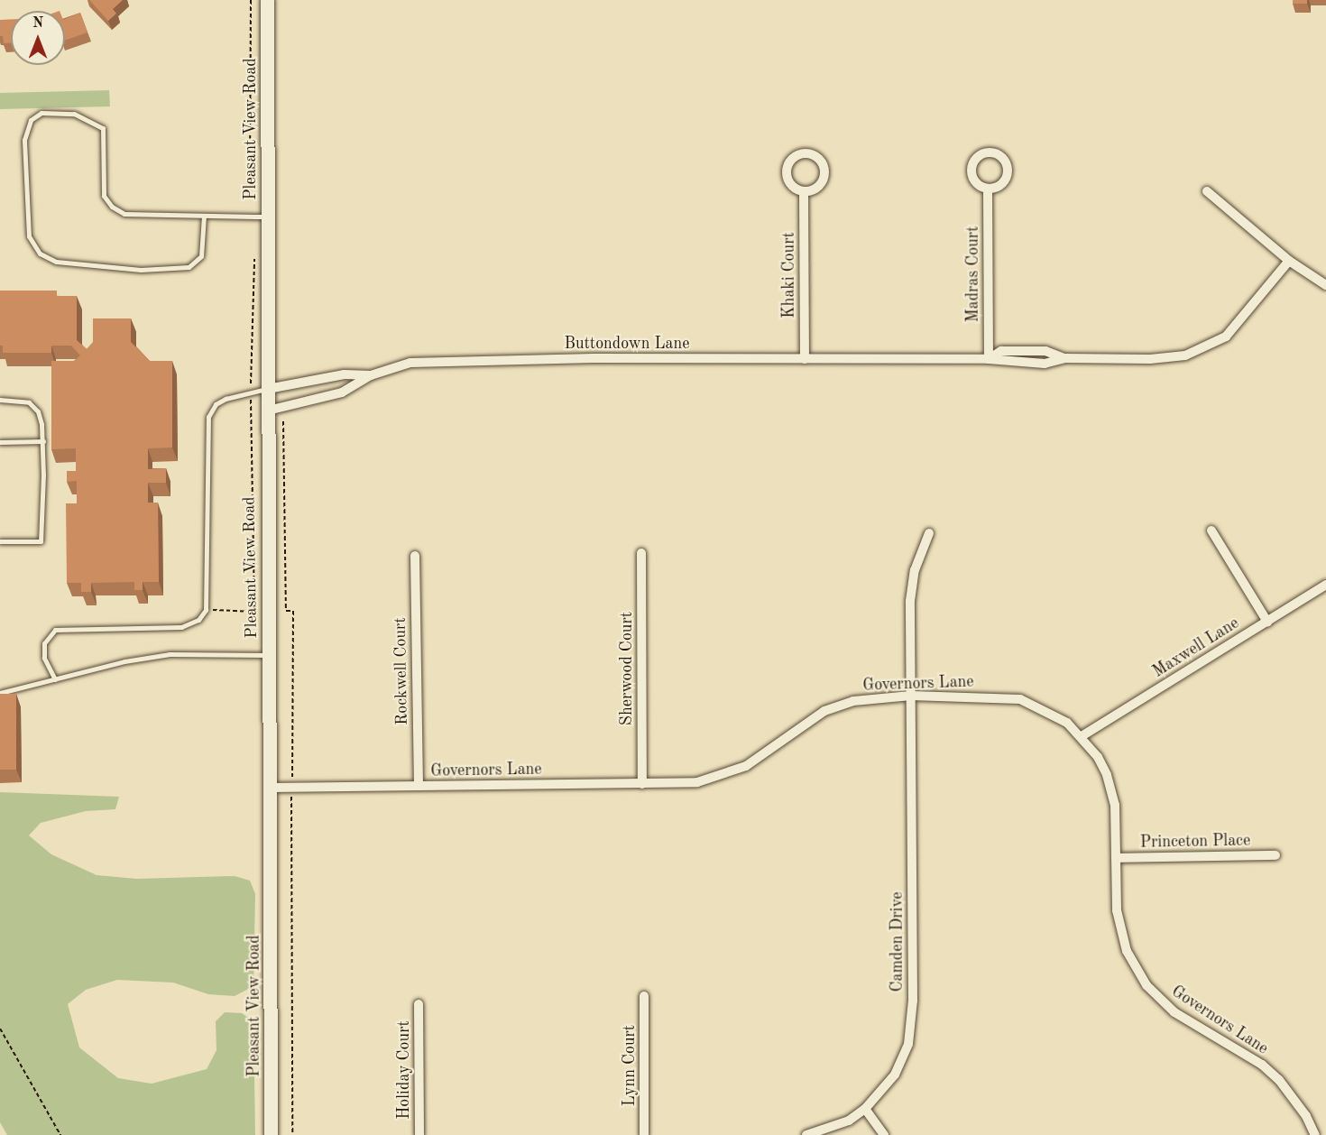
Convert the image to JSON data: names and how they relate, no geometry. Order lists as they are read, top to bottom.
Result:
{
  "streets": {
    "main road": ["Pleasant View Road"],
    "street": [
      "Madras Court",
      "Khaki Court",
      "Buttondown Lane",
      "Maxwell Lane",
      "Sherwood Court",
      "Rockwell Court",
      "Governors Lane",
      "Princeton Place",
      "Camden Drive",
      "Lynn Court",
      "Holiday Court"
    ]
  },
  "crossings": [
    ["Pleasant View Road", "Buttondown Lane"],
    ["Pleasant View Road", "Governors Lane"],
    ["Madras Court", "Buttondown Lane"],
    ["Khaki Court", "Buttondown Lane"],
    ["Maxwell Lane", "Governors Lane"],
    ["Sherwood Court", "Governors Lane"],
    ["Rockwell Court", "Governors Lane"],
    ["Governors Lane", "Princeton Place"],
    ["Governors Lane", "Camden Drive"]
  ],
  "north": "top"
}
